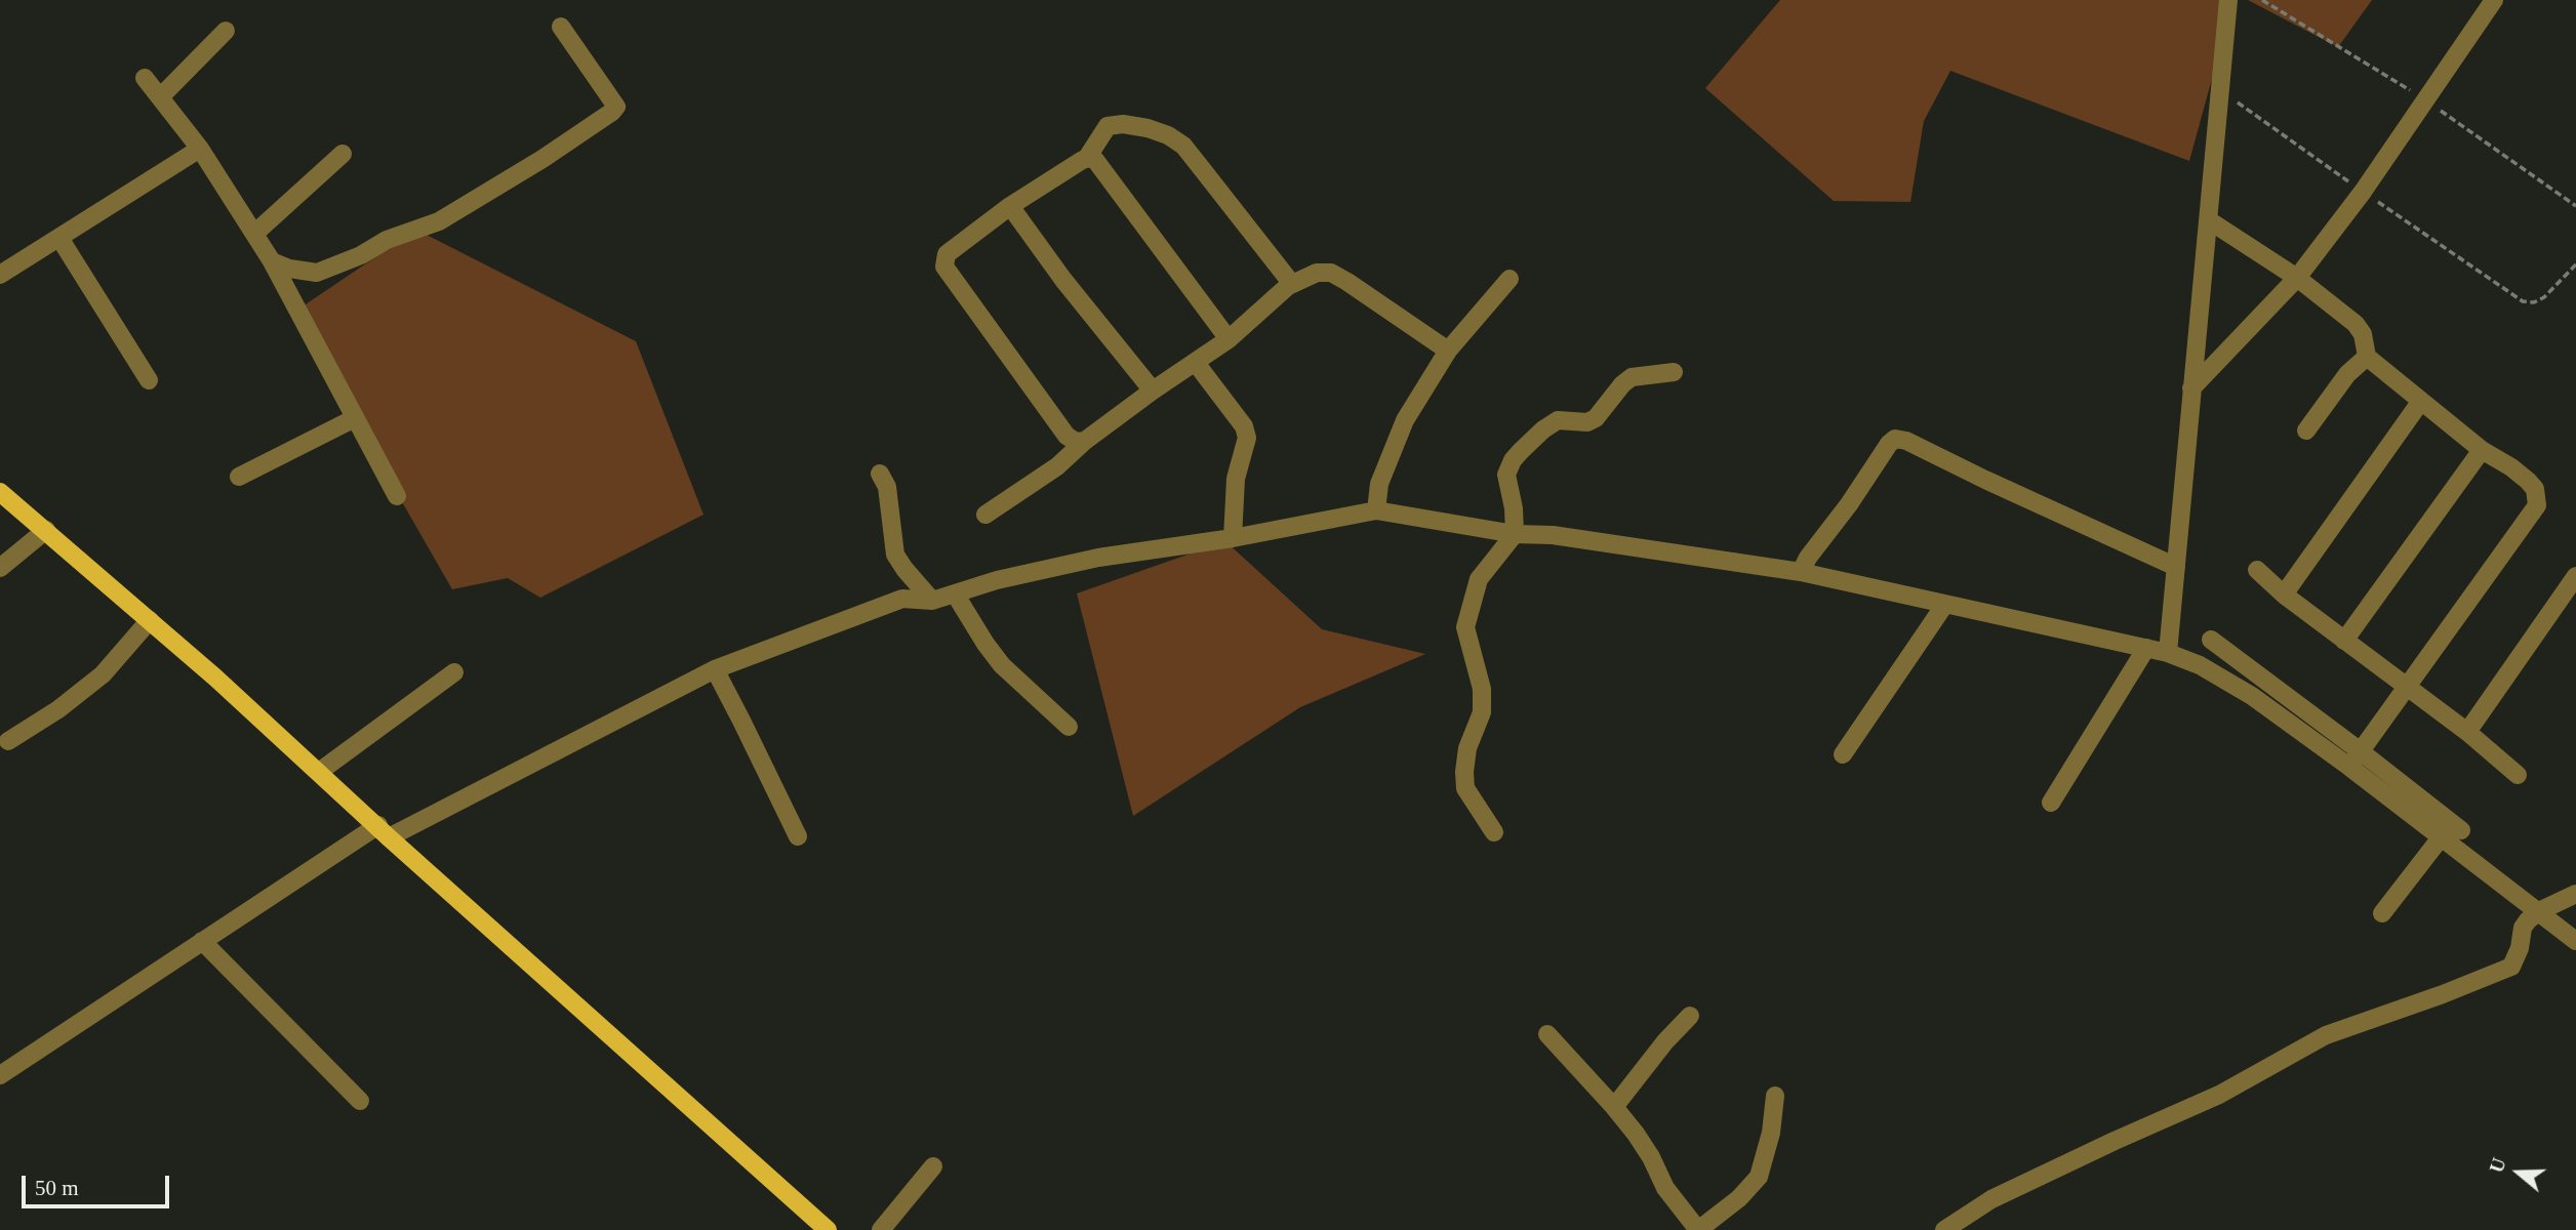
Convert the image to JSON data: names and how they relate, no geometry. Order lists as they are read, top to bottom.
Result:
{
  "scale_bar": "50 m",
  "north": "left"
}
